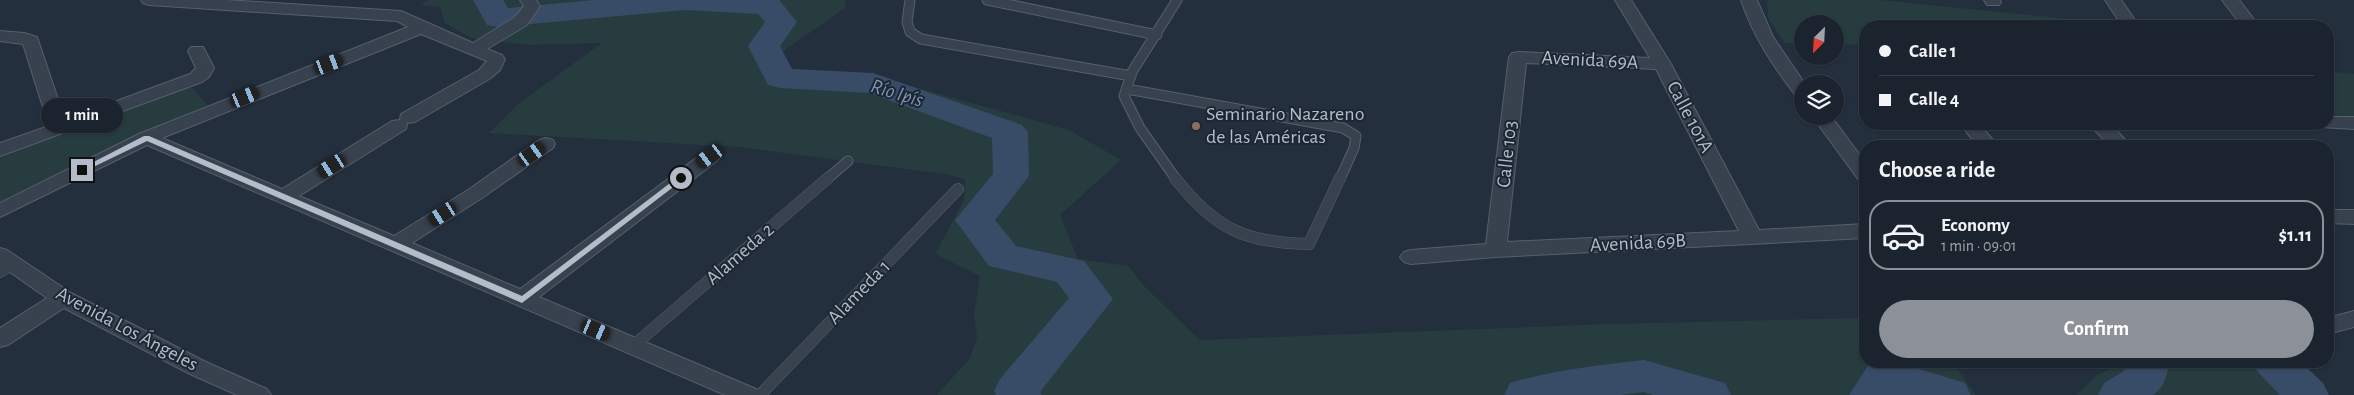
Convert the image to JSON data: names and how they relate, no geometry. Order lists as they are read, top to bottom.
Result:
{
  "streets": {
    "street": [
      "Avenida 69A",
      "Calle 101A",
      "Calle 103",
      "Avenida 69B",
      "Avenida Los Ángeles"
    ],
    "lane": ["Alameda 2", "Alameda 1"]
  },
  "crossings": [
    ["Avenida 69A", "Calle 101A"],
    ["Avenida 69A", "Calle 103"],
    ["Calle 101A", "Avenida 69B"],
    ["Calle 103", "Avenida 69B"]
  ],
  "water": ["Río Ipís"],
  "places": ["Seminario Nazareno de las Américas"],
  "north": "bottom left",
  "page": {
    "banner": ["Calle 1", "Calle 4"],
    "bubble": "1 min",
    "heading": "Choose a ride",
    "list": [
      {
        "name": "Economy",
        "note": "1 min · 09:01",
        "value": "$1.11"
      }
    ],
    "buttons": "Confirm"
  }
}
